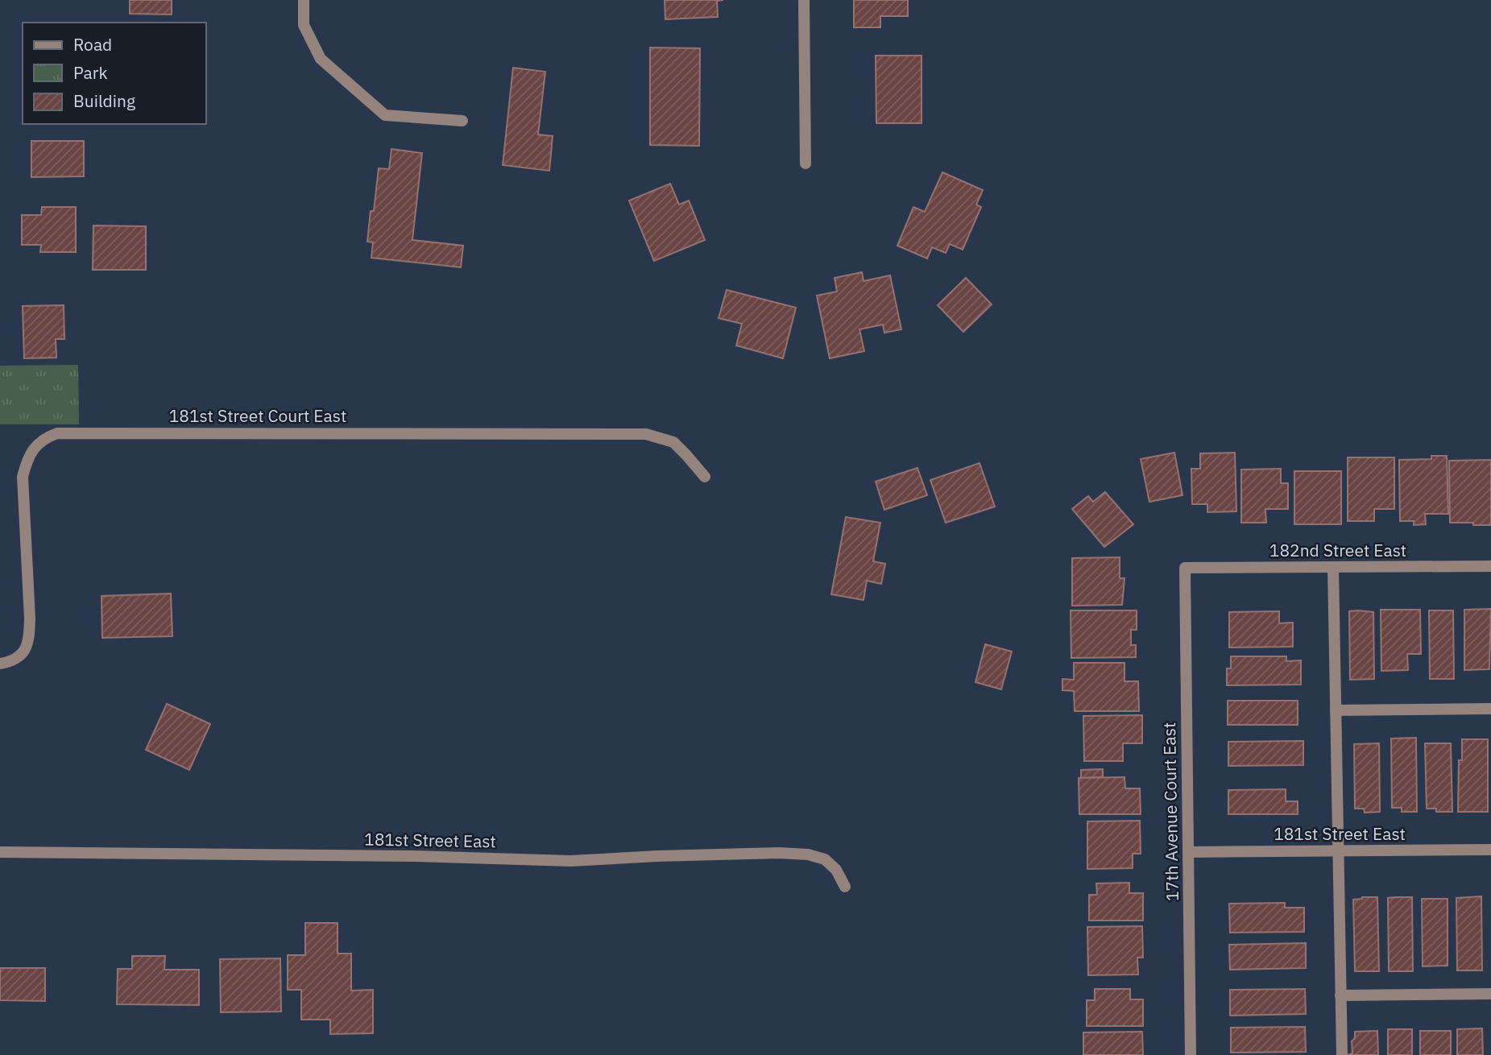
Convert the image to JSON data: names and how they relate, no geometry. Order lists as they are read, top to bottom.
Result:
{
  "streets": {
    "street": [
      "181st Street Court East",
      "182nd Street East",
      "17th Avenue Court East",
      "181st Street East"
    ]
  },
  "crossings": [
    ["182nd Street East", "17th Avenue Court East"],
    ["17th Avenue Court East", "181st Street East"]
  ],
  "legend": ["Road", "Park", "Building"]
}
